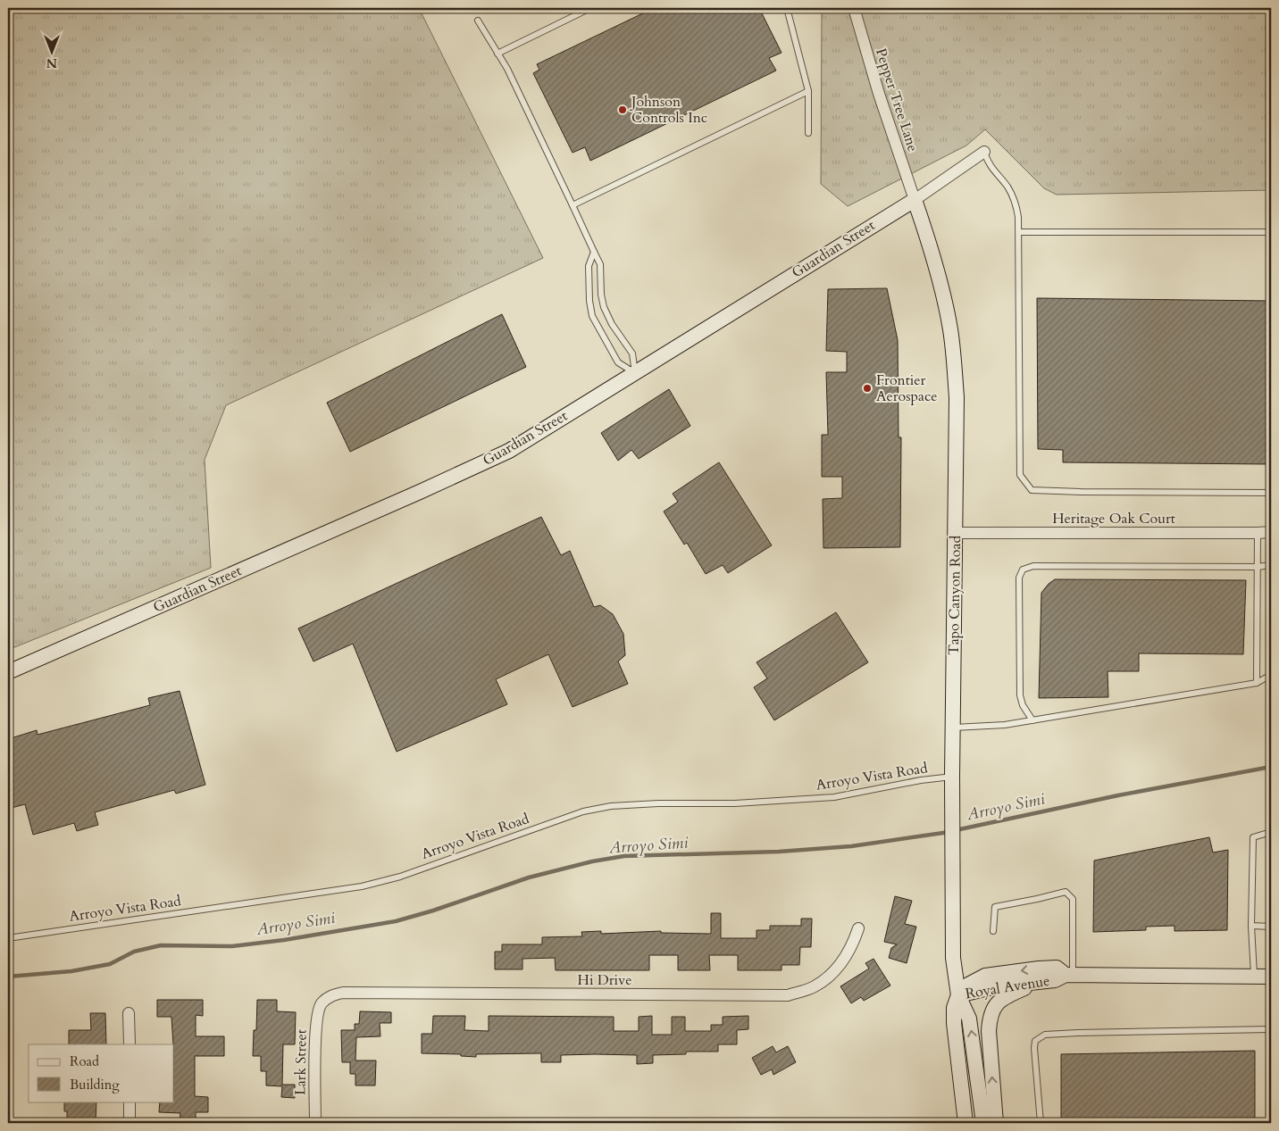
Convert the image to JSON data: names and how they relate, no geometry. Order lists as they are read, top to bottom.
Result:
{
  "streets": {
    "street": [
      "Pepper Tree Lane",
      "Guardian Street",
      "Heritage Oak Court",
      "Tapo Canyon Road",
      "Hi Drive",
      "Royal Avenue",
      "Lark Street"
    ],
    "lane": ["Arroyo Vista Road"]
  },
  "crossings": [
    ["Pepper Tree Lane", "Guardian Street"],
    ["Pepper Tree Lane", "Tapo Canyon Road"],
    ["Guardian Street", "Tapo Canyon Road"],
    ["Heritage Oak Court", "Tapo Canyon Road"],
    ["Tapo Canyon Road", "Arroyo Vista Road"],
    ["Tapo Canyon Road", "Royal Avenue"],
    ["Hi Drive", "Lark Street"]
  ],
  "water": ["Arroyo Simi"],
  "places": ["Johnson Controls Inc", "Frontier Aerospace"],
  "legend": ["Road", "Building"],
  "north": "bottom"
}
